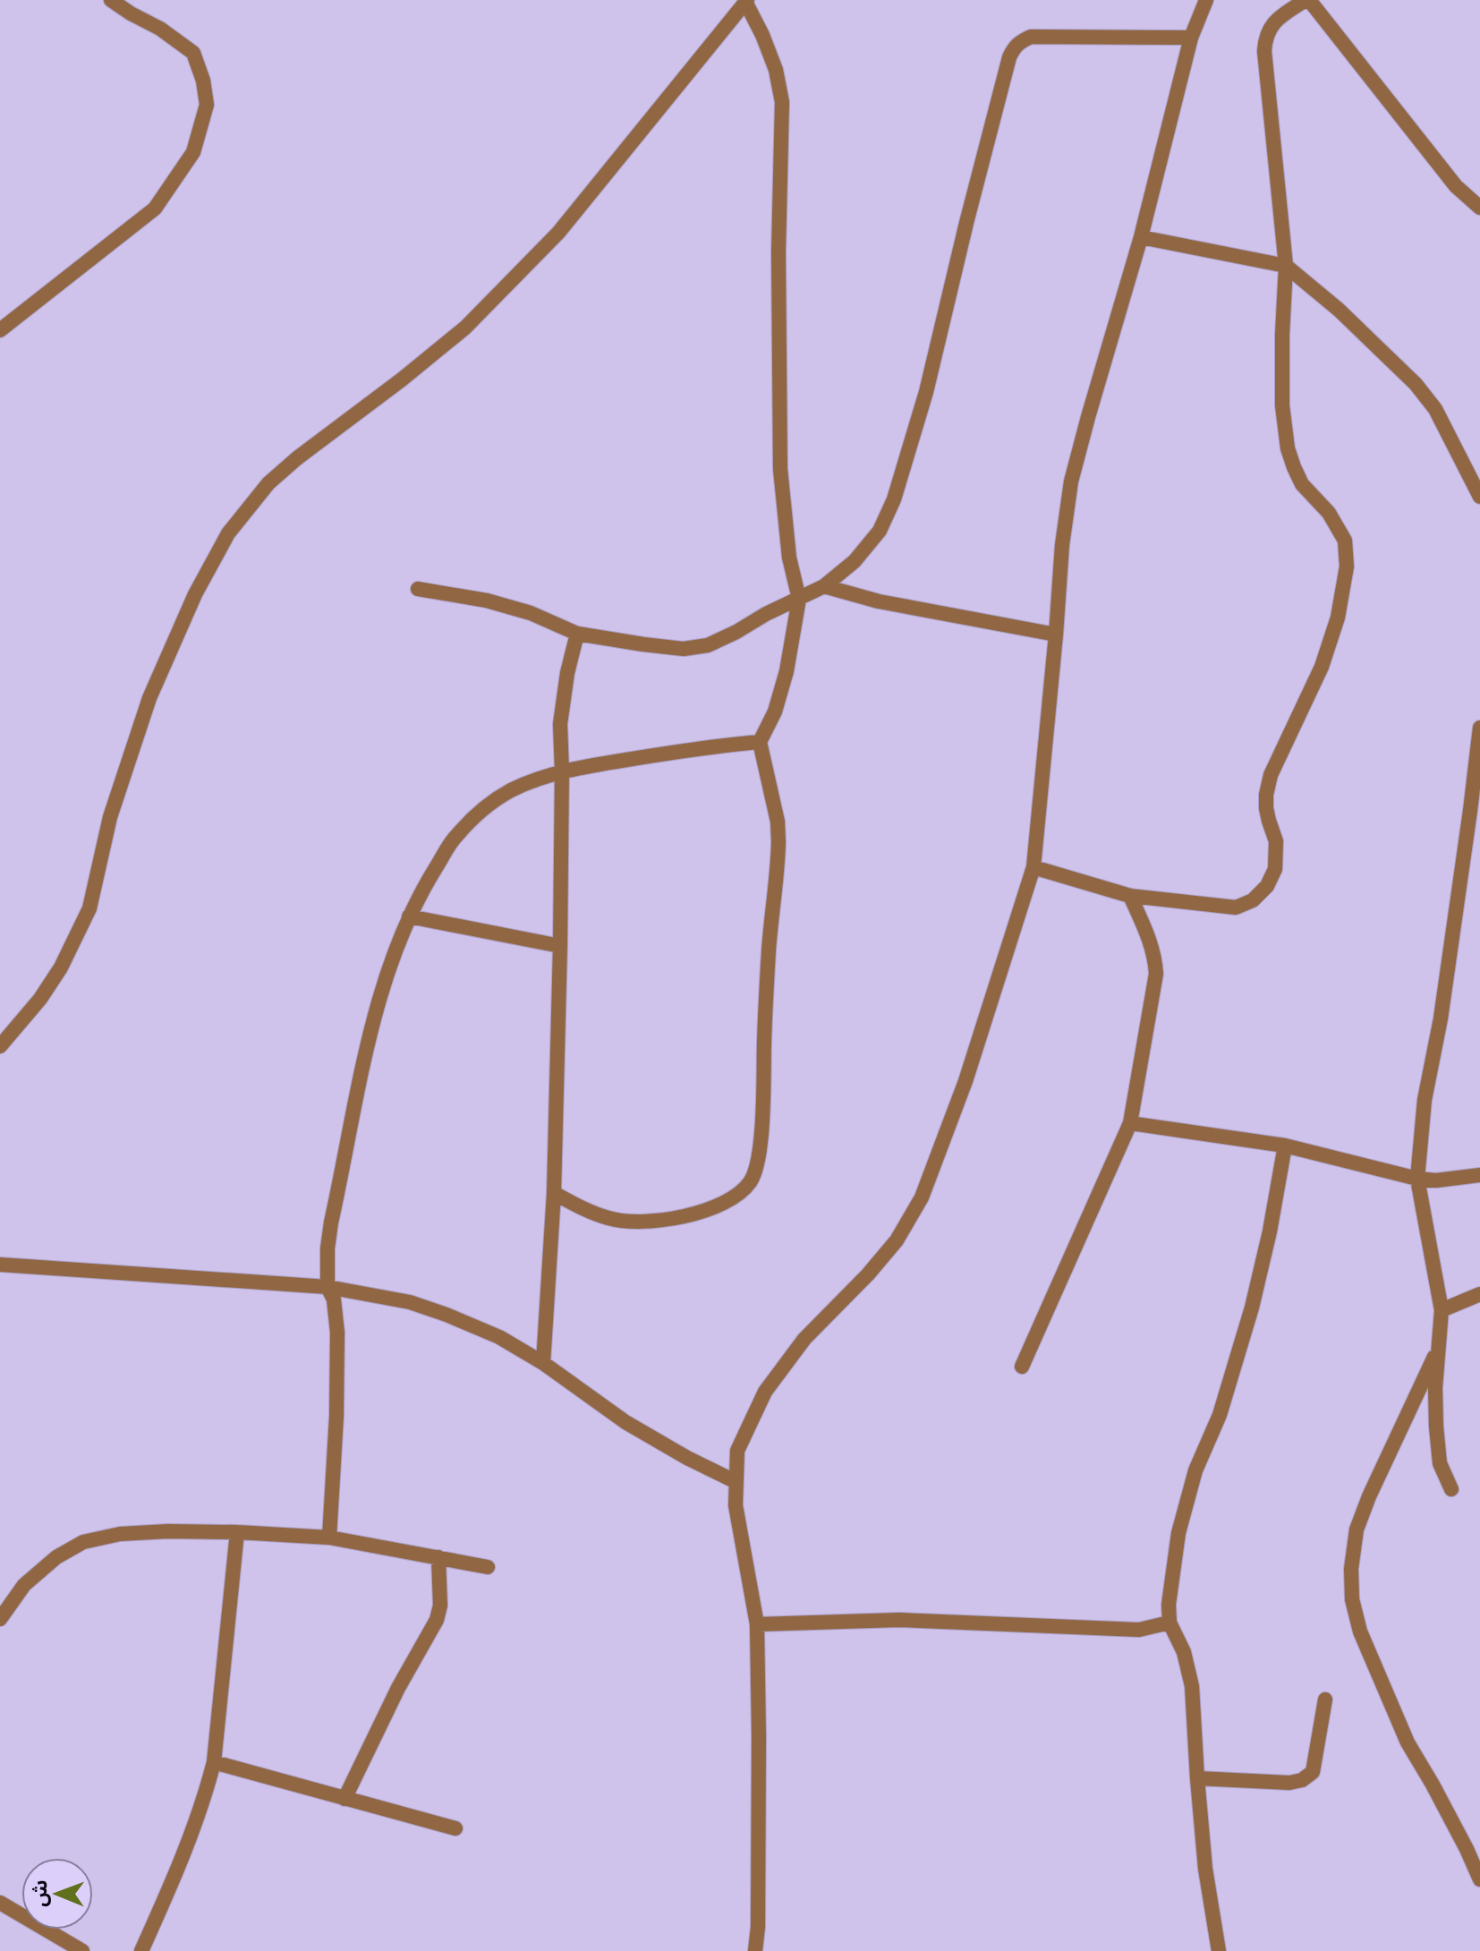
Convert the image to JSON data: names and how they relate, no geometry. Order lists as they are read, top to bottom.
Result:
{
  "north": "left"
}
